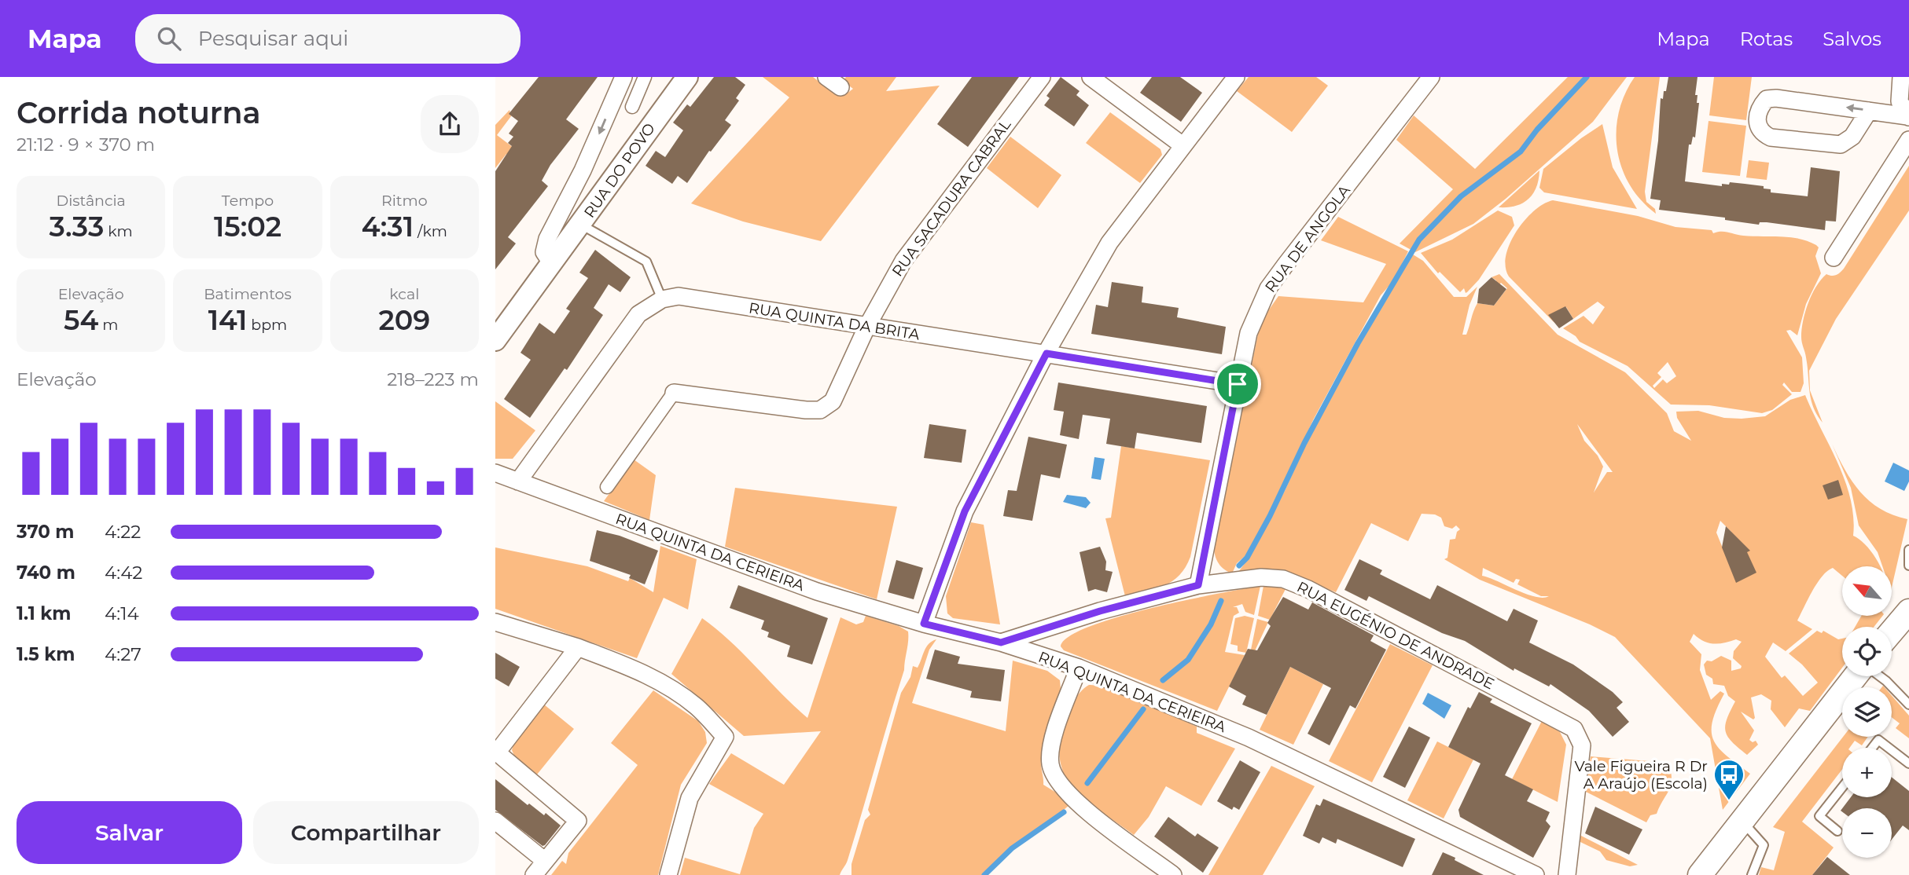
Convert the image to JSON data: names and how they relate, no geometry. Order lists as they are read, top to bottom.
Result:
{
  "streets": {
    "street": [
      "RUA DO POVO",
      "RUA SACADURA CABRAL",
      "RUA DE ANGOLA",
      "RUA QUINTA DA BRITA",
      "RUA QUINTA DA CERIEIRA",
      "RUA EUGÉNIO DE ANDRADE"
    ]
  },
  "crossings": [
    ["RUA SACADURA CABRAL", "RUA QUINTA DA BRITA"],
    ["RUA DE ANGOLA", "RUA QUINTA DA BRITA"],
    ["RUA DE ANGOLA", "RUA EUGÉNIO DE ANDRADE"],
    ["RUA QUINTA DA BRITA", "RUA QUINTA DA CERIEIRA"],
    ["RUA QUINTA DA CERIEIRA", "RUA EUGÉNIO DE ANDRADE"]
  ],
  "places": {
    "bus stop": ["Vale Figueira R Dr A Araújo (Escola)"]
  },
  "north": "top left",
  "page": {
    "header": "Mapa",
    "search": "Pesquisar aqui",
    "nav": ["Mapa", "Rotas", "Salvos"],
    "heading": ["Corrida noturna", "21:12 · 9 × 370 m"],
    "stats": [
      ["Distância", "3.33 km"],
      ["Tempo", "15:02"],
      ["Ritmo", "4:31 /km"],
      ["Elevação", "54 m"],
      ["Batimentos", "141 bpm"],
      ["kcal", "209"]
    ],
    "chart": ["Elevação", "218–223 m"],
    "list": [
      {
        "name": "370 m",
        "note": "4:22"
      },
      {
        "name": "740 m",
        "note": "4:42"
      },
      {
        "name": "1.1 km",
        "note": "4:14"
      },
      {
        "name": "1.5 km",
        "note": "4:27"
      }
    ],
    "map_buttons": ["+", "−"],
    "buttons": ["Salvar", "Compartilhar"]
  }
}
